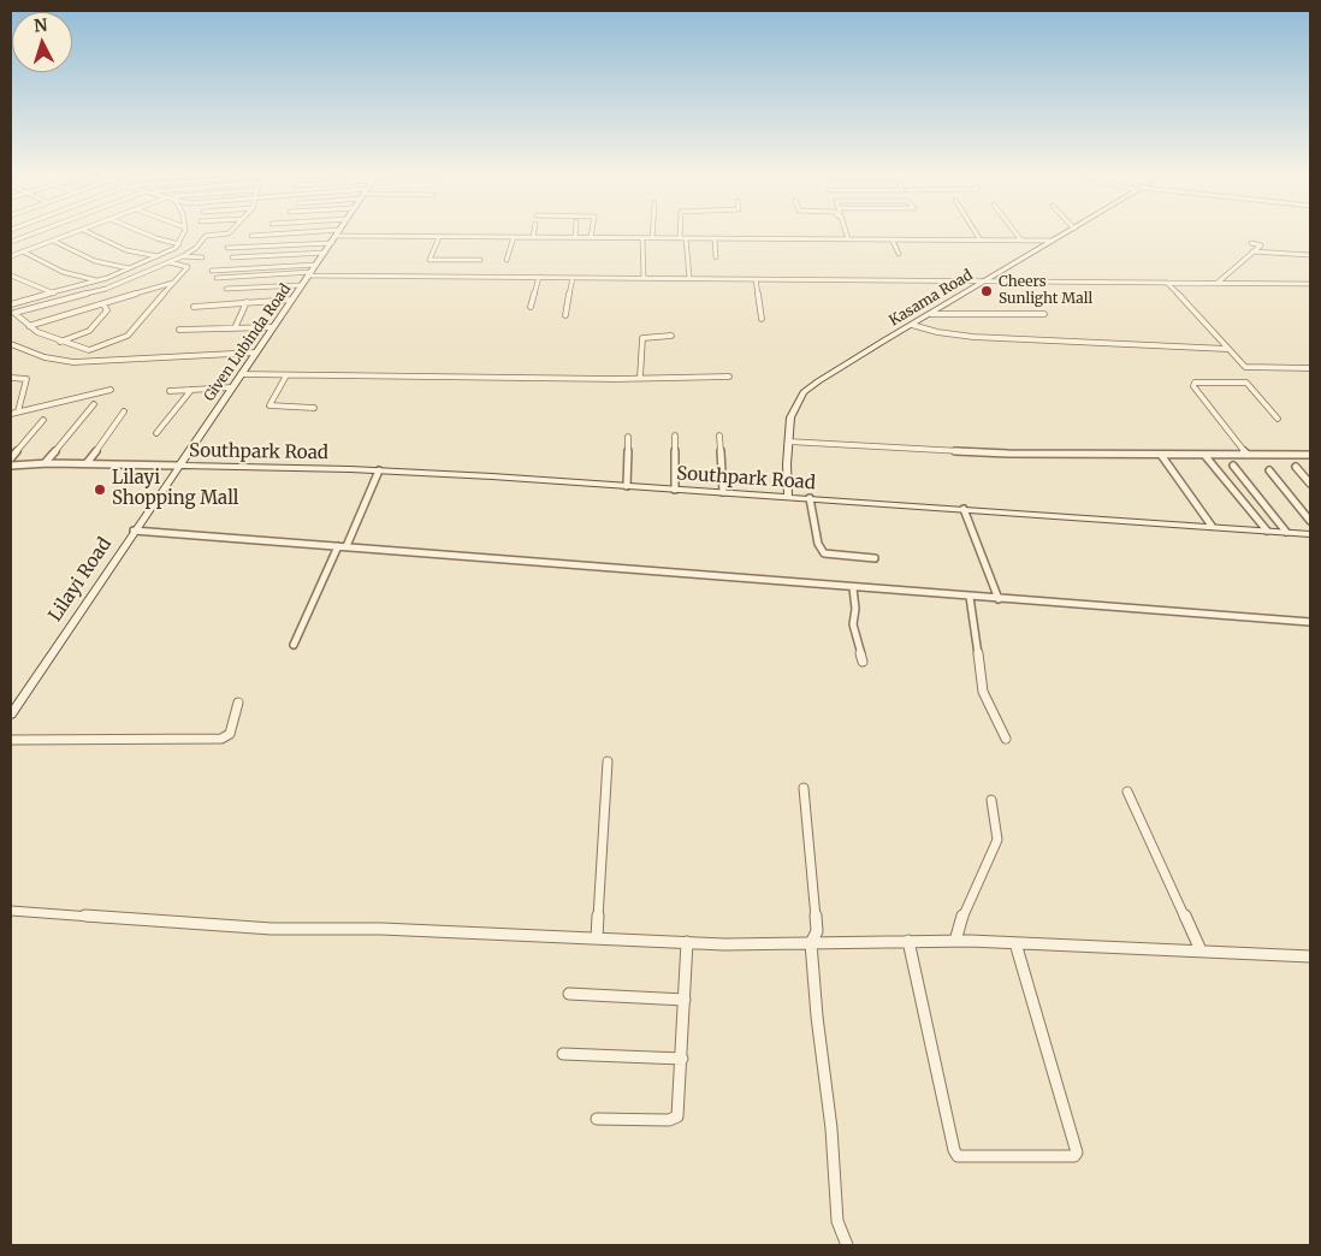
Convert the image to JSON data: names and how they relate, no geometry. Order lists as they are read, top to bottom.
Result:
{
  "streets": {
    "street": [
      "Kasama Road",
      "Given Lubinda Road",
      "Southpark Road",
      "Lilayi Road"
    ]
  },
  "crossings": [
    ["Kasama Road", "Southpark Road"],
    ["Given Lubinda Road", "Southpark Road"],
    ["Given Lubinda Road", "Lilayi Road"],
    ["Southpark Road", "Lilayi Road"]
  ],
  "places": ["Cheers Sunlight Mall", "Lilayi Shopping Mall"],
  "north": "top"
}
